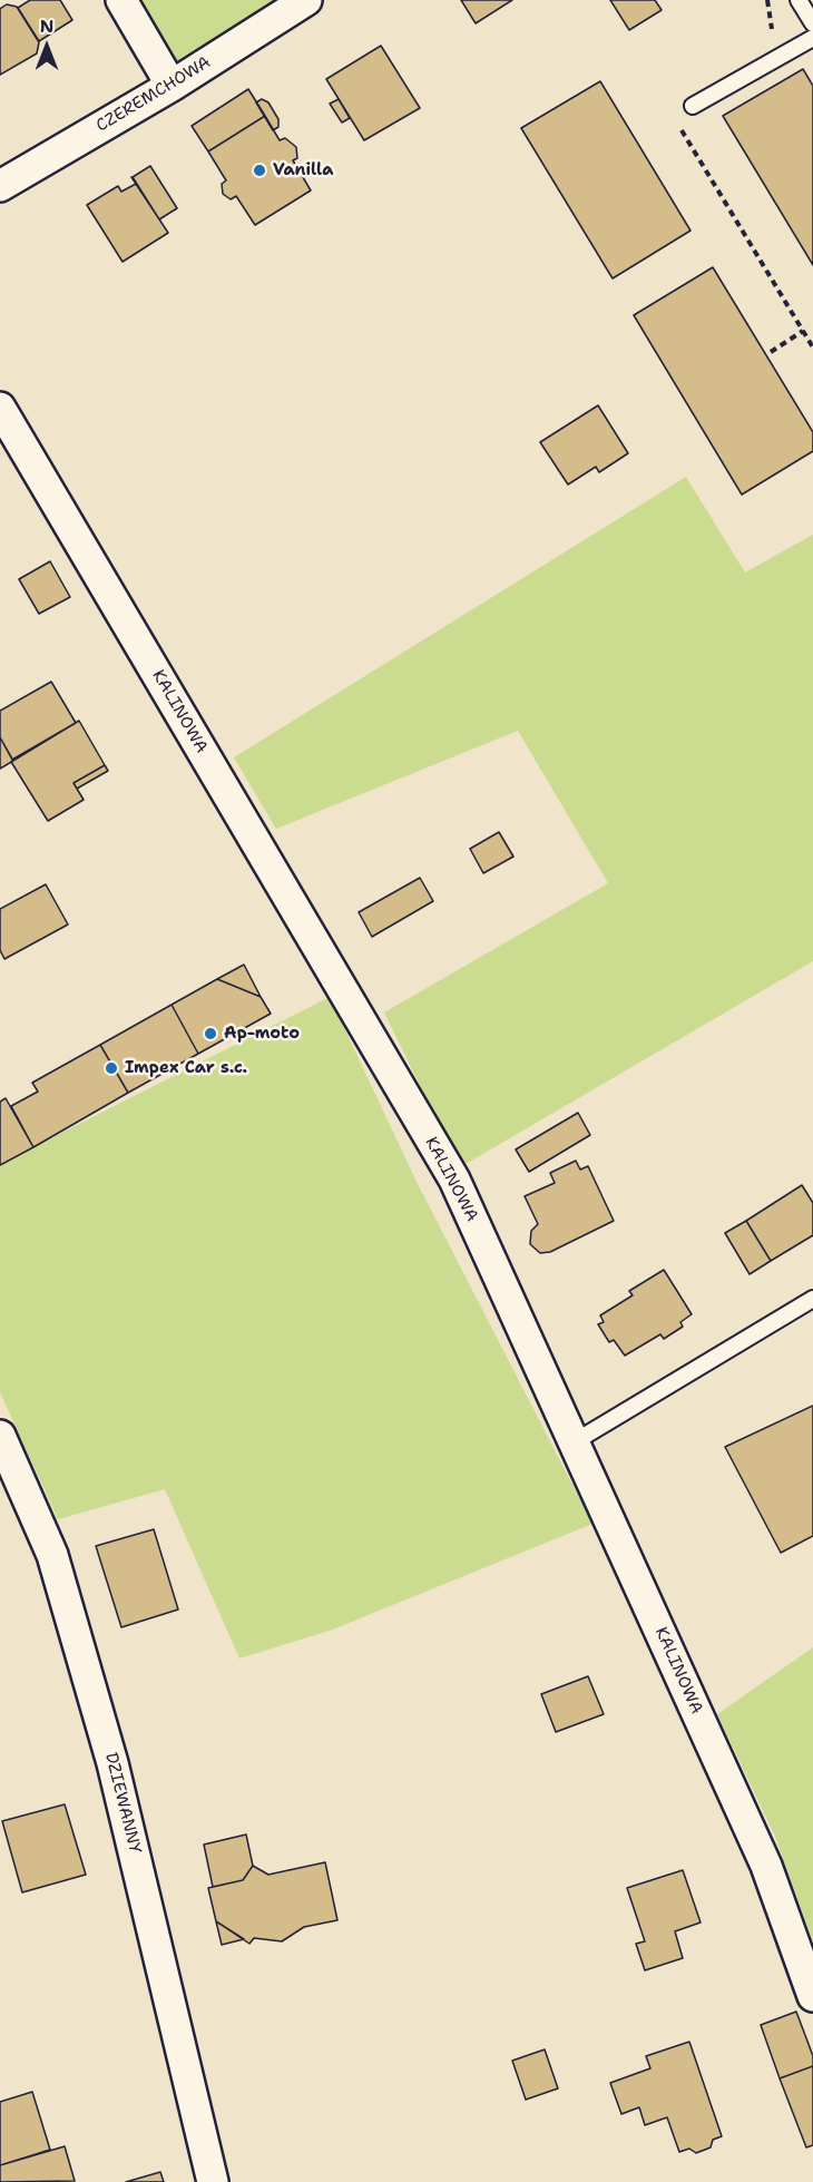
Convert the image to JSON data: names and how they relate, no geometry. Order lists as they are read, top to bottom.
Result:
{
  "streets": {
    "street": ["CZEREMCHOWA", "KALINOWA", "DZIEWANNY"]
  },
  "places": ["Vanilla", "Ap-moto", "Impex Car s.c."],
  "north": "top"
}
